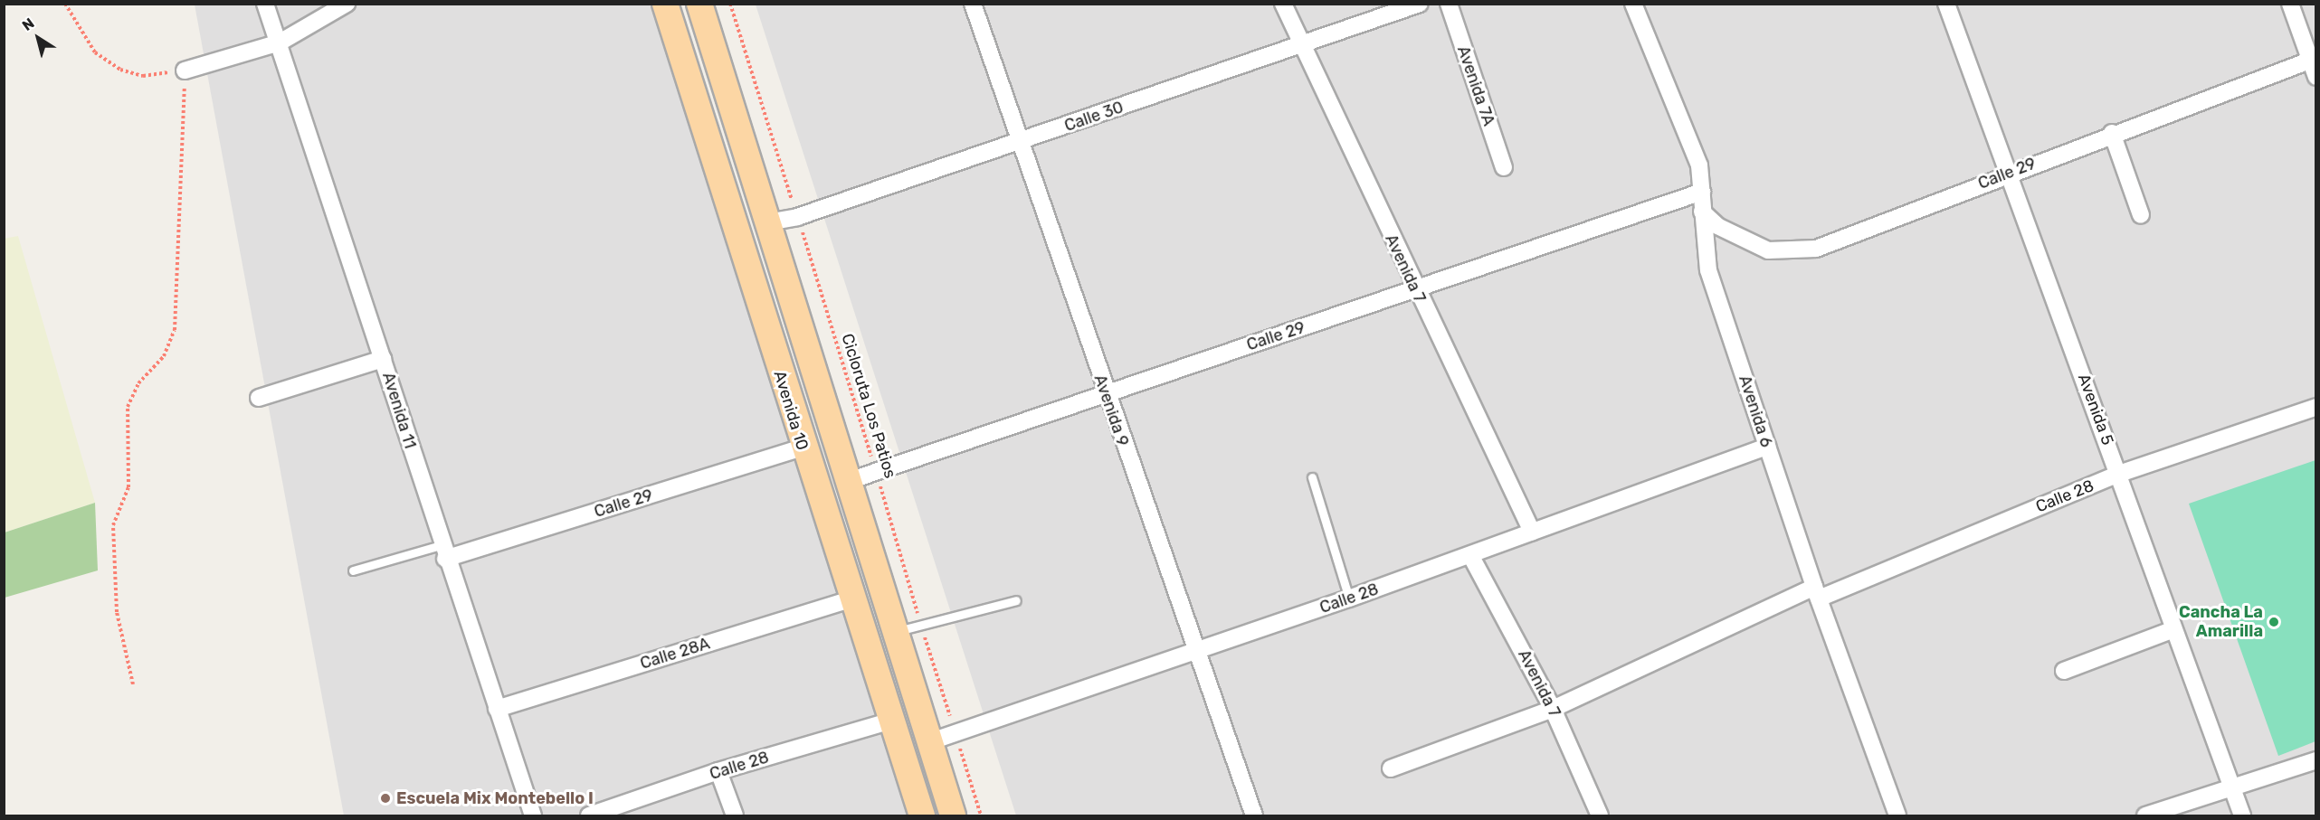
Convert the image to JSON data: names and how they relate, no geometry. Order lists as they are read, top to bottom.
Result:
{
  "streets": {
    "main road": ["Avenida 10"],
    "street": [
      "Avenida 7A",
      "Calle 30",
      "Calle 29",
      "Avenida 7",
      "Avenida 5",
      "Avenida 11",
      "Avenida 9",
      "Avenida 6",
      "Calle 28",
      "Calle 28A"
    ],
    "path": ["Cicloruta Los Patios"]
  },
  "crossings": [
    ["Calle 30", "Avenida 7"],
    ["Calle 30", "Cicloruta Los Patios"],
    ["Calle 30", "Avenida 10"],
    ["Calle 30", "Avenida 9"],
    ["Calle 29", "Avenida 7"],
    ["Calle 29", "Cicloruta Los Patios"],
    ["Calle 29", "Avenida 5"],
    ["Calle 29", "Avenida 11"],
    ["Calle 29", "Avenida 10"],
    ["Calle 29", "Avenida 9"],
    ["Calle 29", "Avenida 6"],
    ["Avenida 7", "Calle 28"],
    ["Cicloruta Los Patios", "Calle 28"],
    ["Avenida 5", "Calle 28"],
    ["Avenida 11", "Calle 28A"],
    ["Avenida 10", "Calle 28"],
    ["Avenida 10", "Calle 28A"],
    ["Avenida 9", "Calle 28"],
    ["Avenida 6", "Calle 28"]
  ],
  "places": ["Cancha La Amarilla", "Escuela Mix Montebello I"],
  "north": "top left"
}
